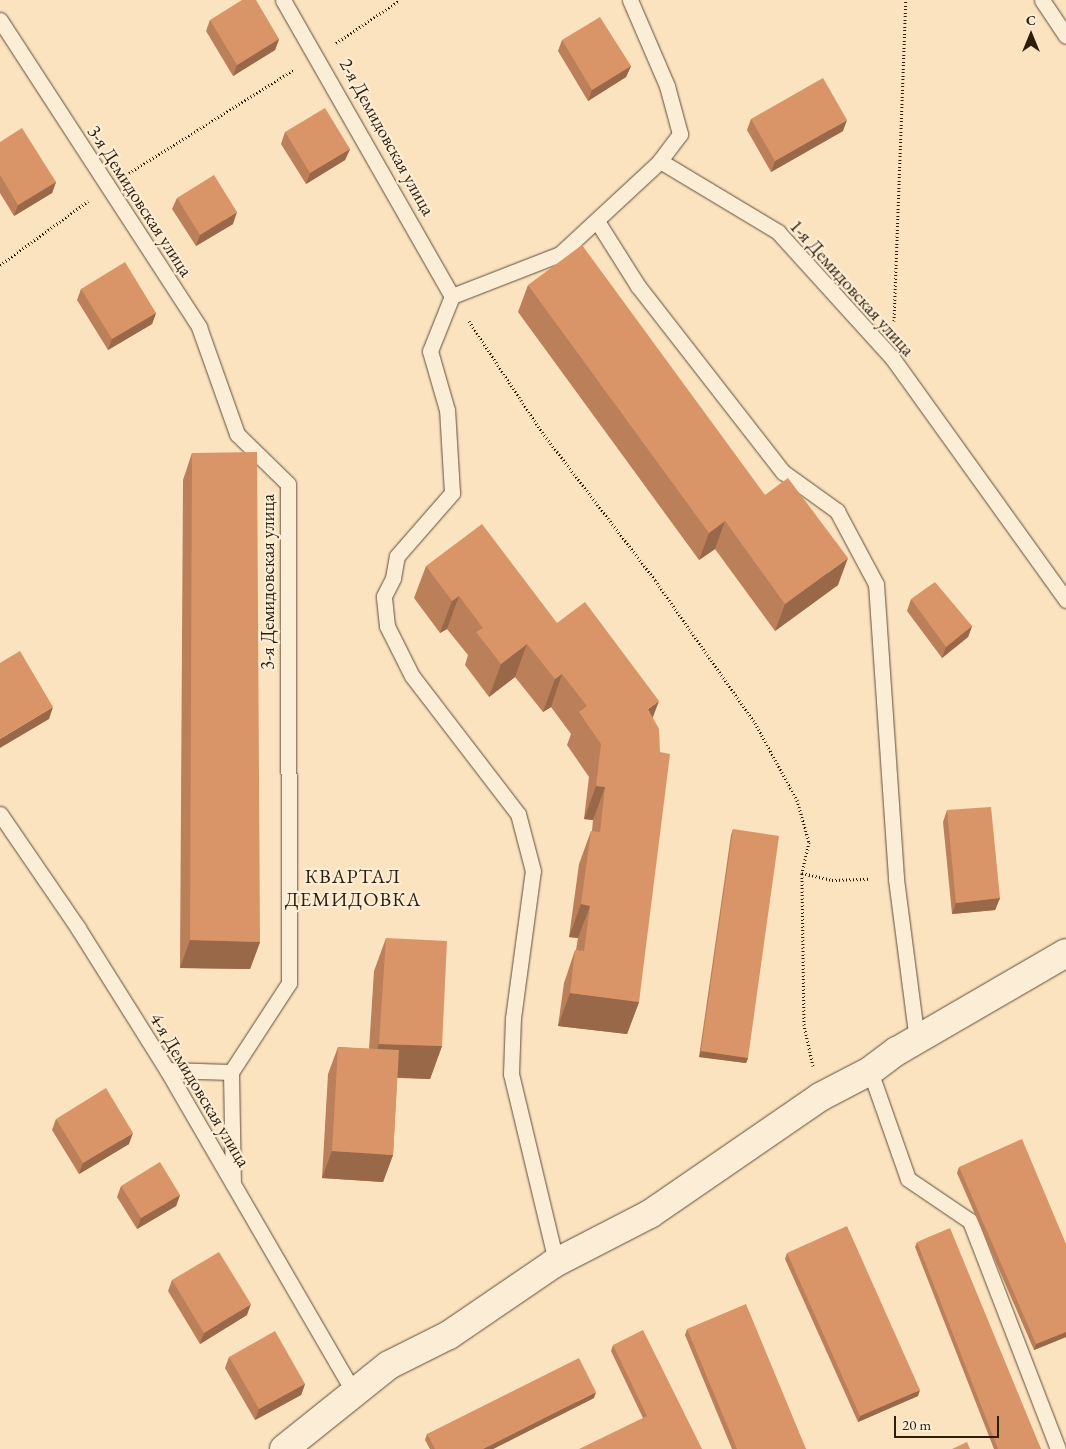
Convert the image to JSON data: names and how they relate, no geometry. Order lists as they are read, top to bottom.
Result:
{
  "streets": {
    "lane": [
      "2-я Демидовская улица",
      "3-я Демидовская улица",
      "1-я Демидовская улица",
      "4-я Демидовская улица"
    ]
  },
  "districts": ["КВАРТАЛ ДЕМИДОВКА"],
  "scale_bar": "20 m",
  "north": "top"
}
